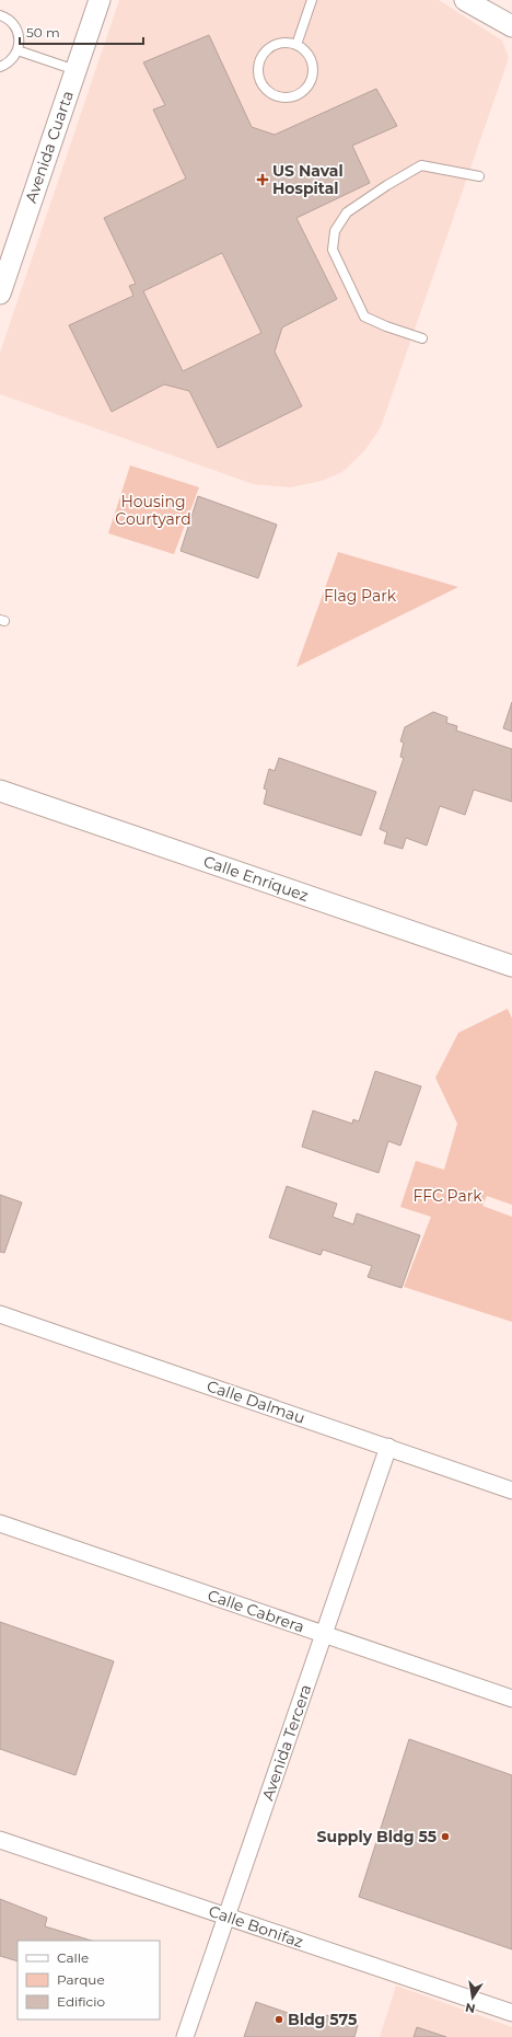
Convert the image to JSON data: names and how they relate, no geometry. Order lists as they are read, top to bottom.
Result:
{
  "streets": {
    "street": [
      "Avenida Cuarta",
      "Calle Enríquez",
      "Calle Dalmau",
      "Calle Cabrera",
      "Avenida Tercera",
      "Calle Bonifaz"
    ]
  },
  "crossings": [
    ["Calle Dalmau", "Avenida Tercera"],
    ["Calle Cabrera", "Avenida Tercera"],
    ["Avenida Tercera", "Calle Bonifaz"]
  ],
  "parks": ["Housing Courtyard", "Flag Park", "FFC Park"],
  "places": {
    "health": ["US Naval Hospital"],
    "other": ["Supply Bldg 55", "Bldg 575"]
  },
  "legend": ["Calle", "Parque", "Edificio"],
  "scale_bar": "50 m",
  "north": "bottom"
}
